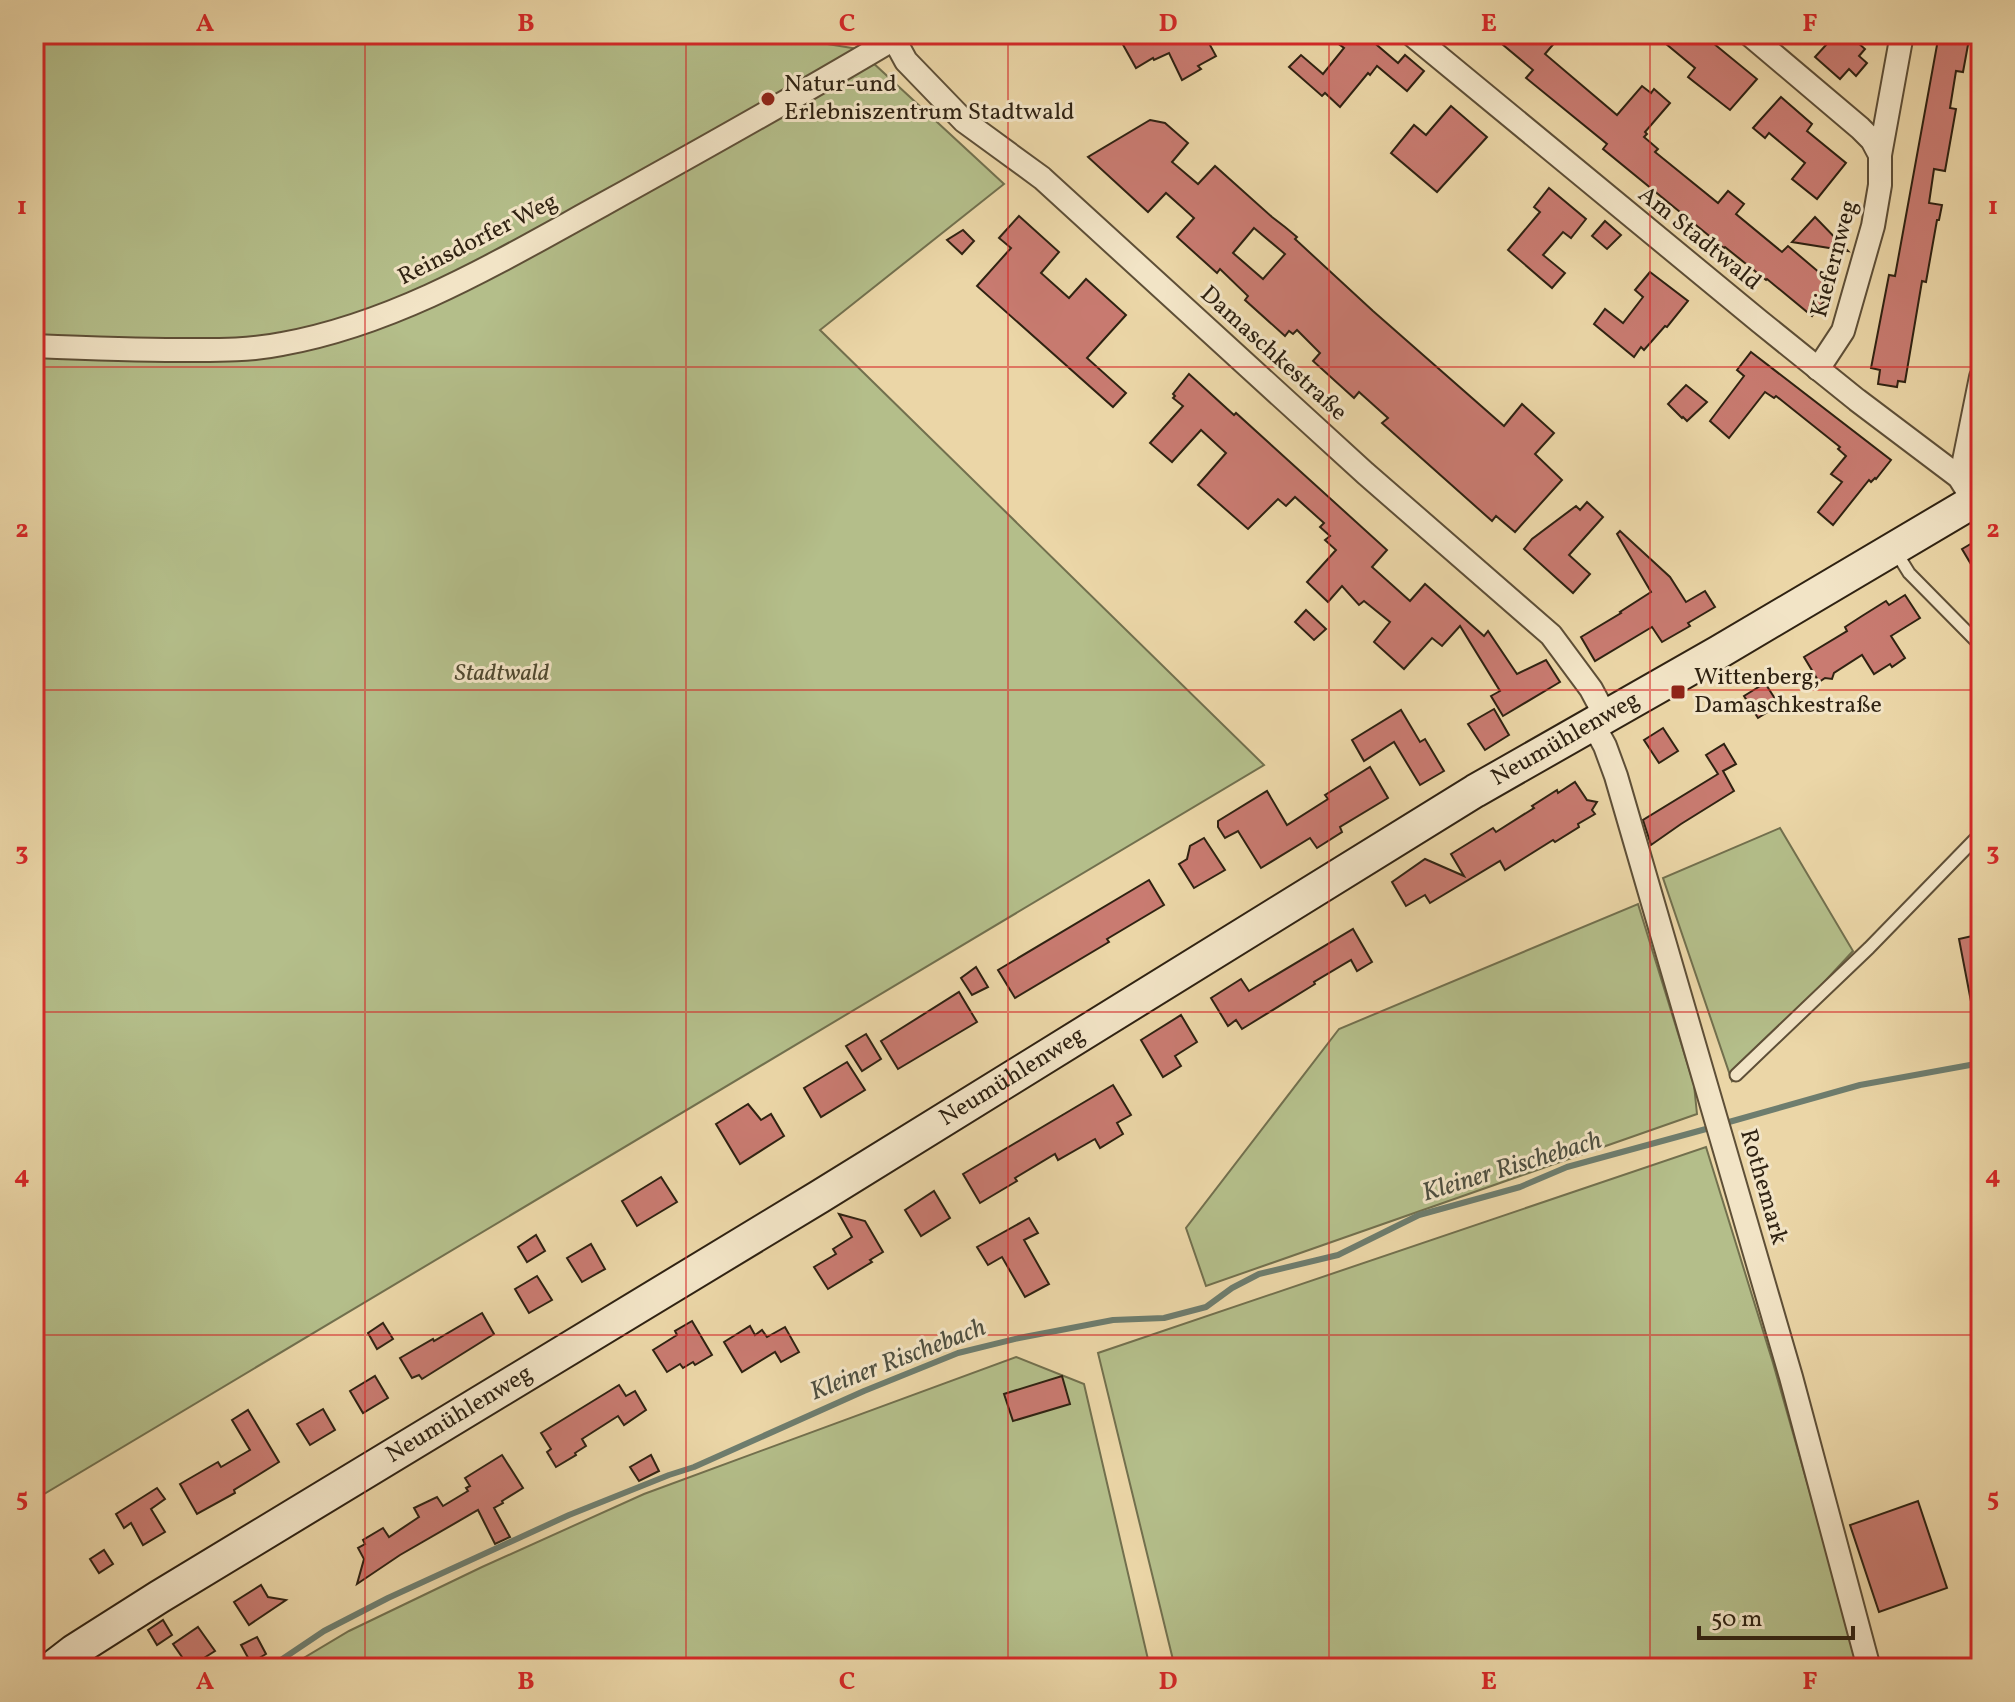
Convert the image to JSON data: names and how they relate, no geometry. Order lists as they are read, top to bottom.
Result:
{
  "streets": {
    "street": [
      "Am Stadtwald",
      "Reinsdorfer Weg",
      "Kiefernweg",
      "Damaschkestraße",
      "Neumühlenweg",
      "Rothemark"
    ]
  },
  "crossings": [
    ["Am Stadtwald", "Kiefernweg"],
    ["Am Stadtwald", "Neumühlenweg"],
    ["Reinsdorfer Weg", "Damaschkestraße"],
    ["Damaschkestraße", "Neumühlenweg"],
    ["Damaschkestraße", "Rothemark"],
    ["Neumühlenweg", "Rothemark"]
  ],
  "water": ["Kleiner Rischebach"],
  "parks": ["Stadtwald"],
  "places": {
    "other": ["Natur-und Erlebniszentrum Stadtwald"],
    "transit": ["Wittenberg, Damaschkestraße"]
  },
  "scale_bar": "50 m",
  "grid": {
    "columns": [
      "A",
      "B",
      "C",
      "D",
      "E",
      "F"
    ],
    "rows": [
      "1",
      "2",
      "3",
      "4",
      "5"
    ]
  }
}
